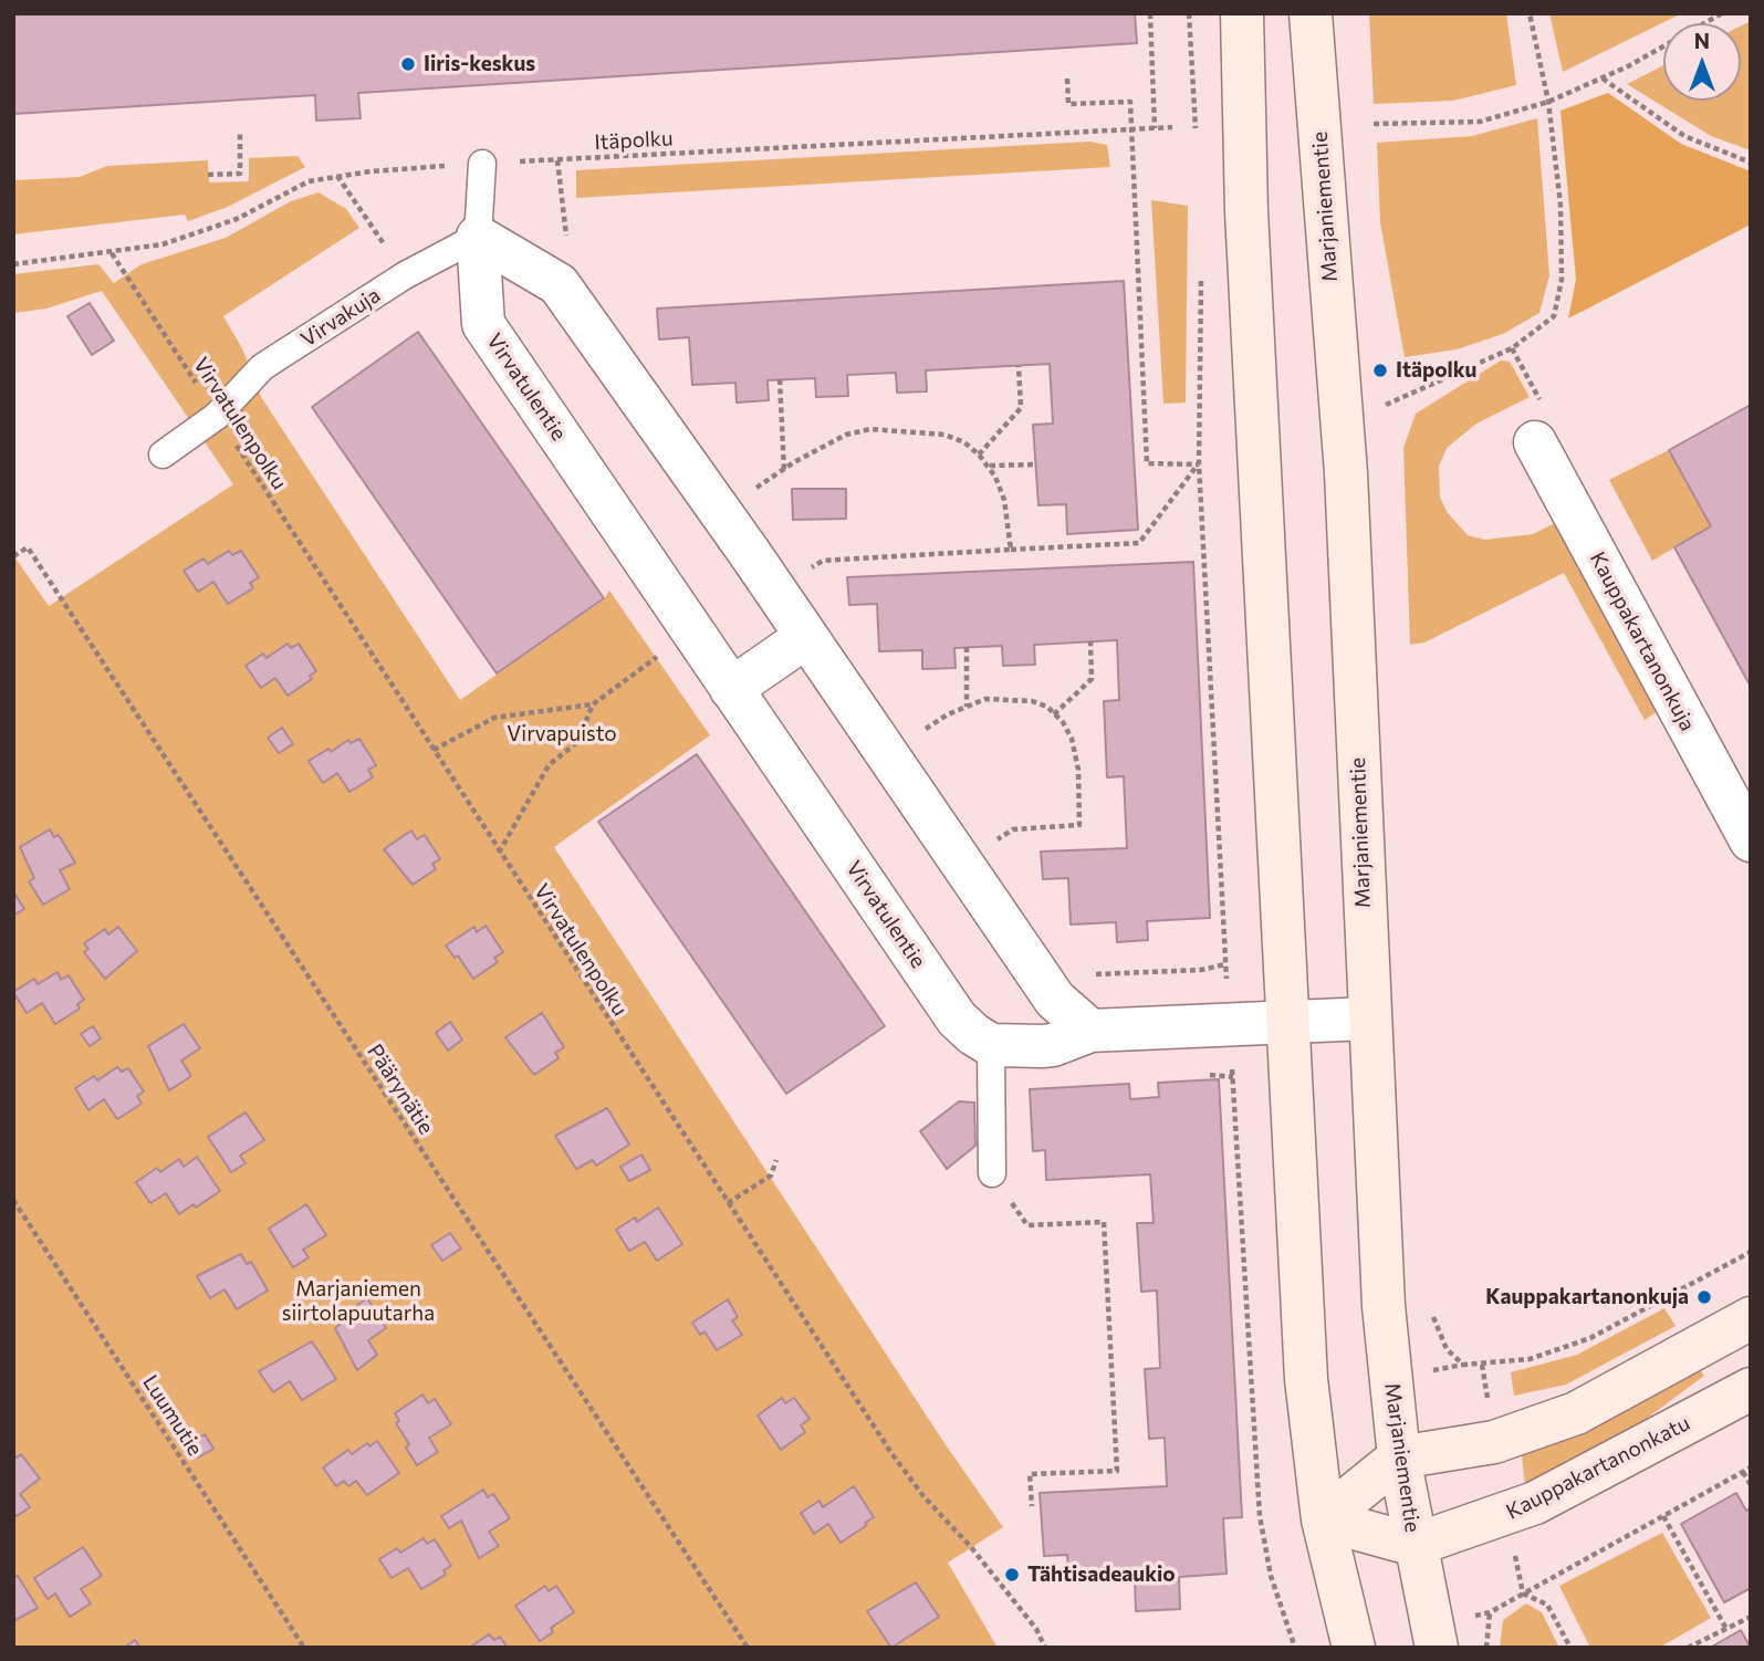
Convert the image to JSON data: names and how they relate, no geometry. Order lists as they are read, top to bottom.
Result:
{
  "streets": {
    "main road": ["Marjaniementie", "Kauppakartanonkatu"],
    "street": ["Virvatulentie", "Kauppakartanonkuja"],
    "lane": ["Virvakuja"],
    "path": [
      "Itäpolku",
      "Virvatulenpolku",
      "Päärynätie",
      "Luumutie"
    ]
  },
  "crossings": [
    ["Itäpolku", "Virvatulenpolku"],
    ["Marjaniementie", "Kauppakartanonkatu"],
    ["Virvakuja", "Virvatulentie"],
    ["Virvakuja", "Virvatulenpolku"]
  ],
  "parks": ["Virvapuisto", "Marjaniemen siirtolapuutarha"],
  "places": [
    "Iiris-keskus",
    "Itäpolku",
    "Kauppakartanonkuja",
    "Tähtisadeaukio"
  ],
  "north": "top"
}
